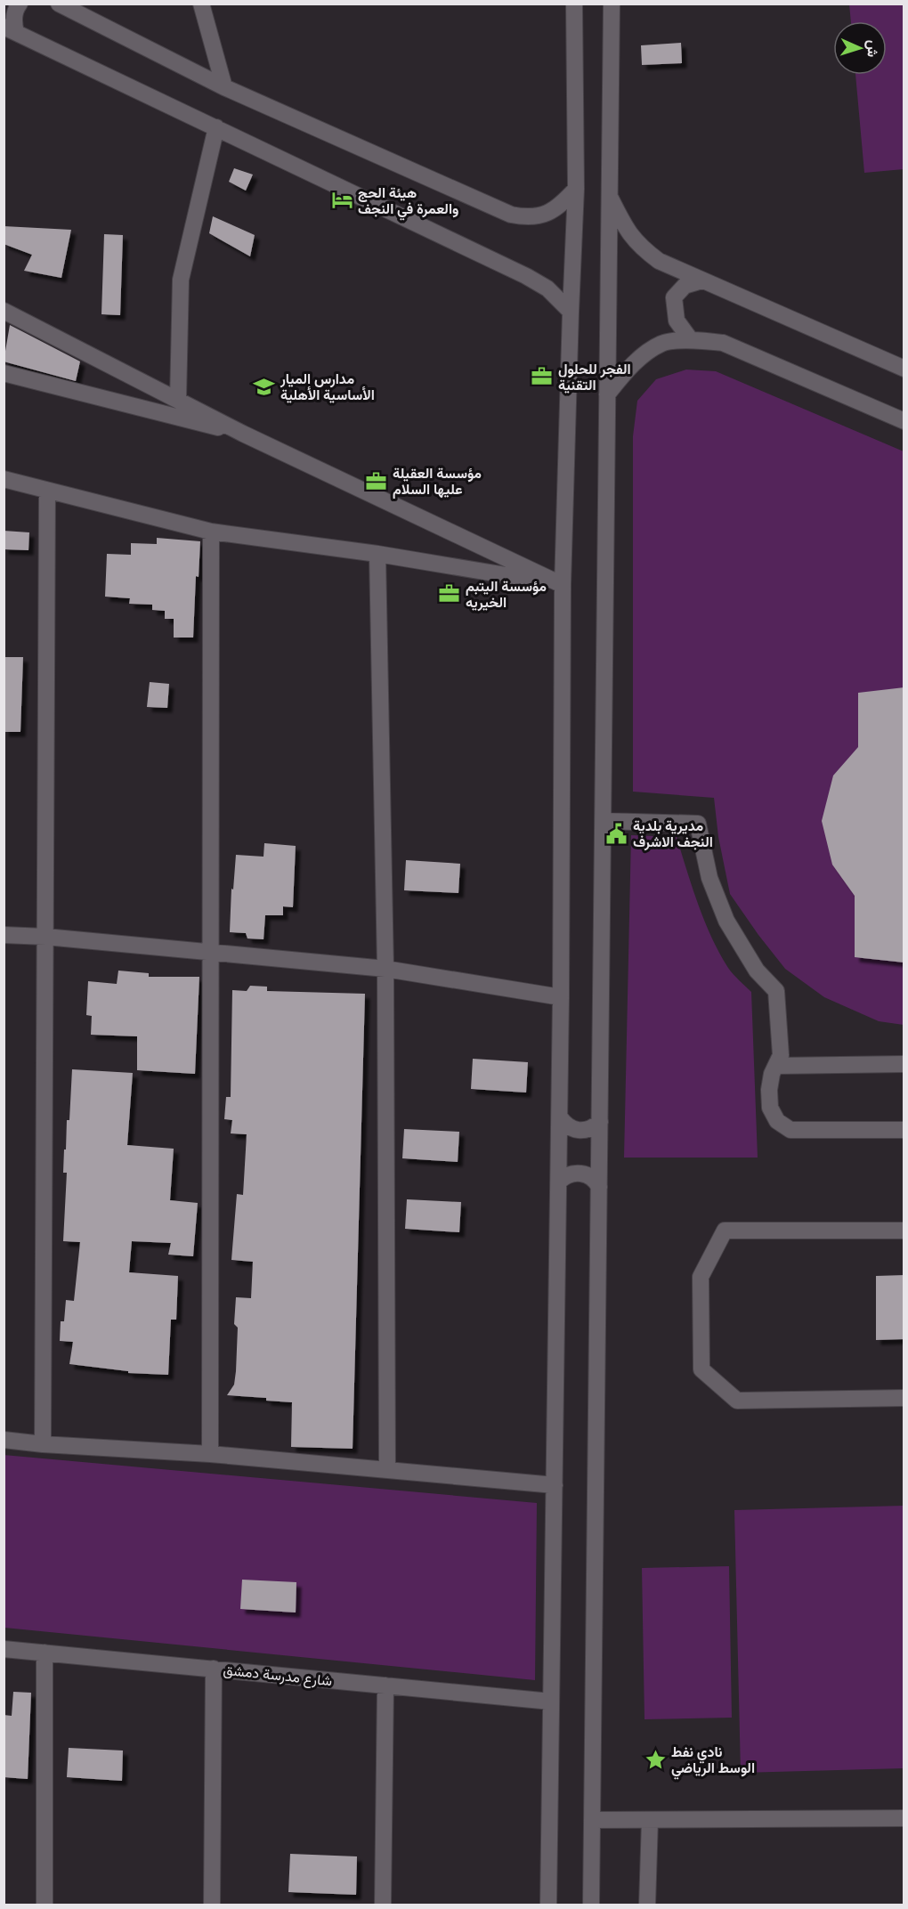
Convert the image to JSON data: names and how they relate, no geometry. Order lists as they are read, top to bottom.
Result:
{
  "streets": {
    "street": ["شارع مدرسة دمشق"]
  },
  "places": {
    "hotel": ["هيئة الحج والعمرة في النجف"],
    "office": ["الفجر للحلول التقنية", "مؤسسة العقيلة عليها السلام", "مؤسسة اليتبم الخيريه"],
    "school or university": ["مدارس الميار الأساسية الأهلية"],
    "public building": ["مديرية بلدية النجف الاشرف"],
    "place": ["نادي نفط الوسط الرياضي"]
  },
  "north": "right"
}
